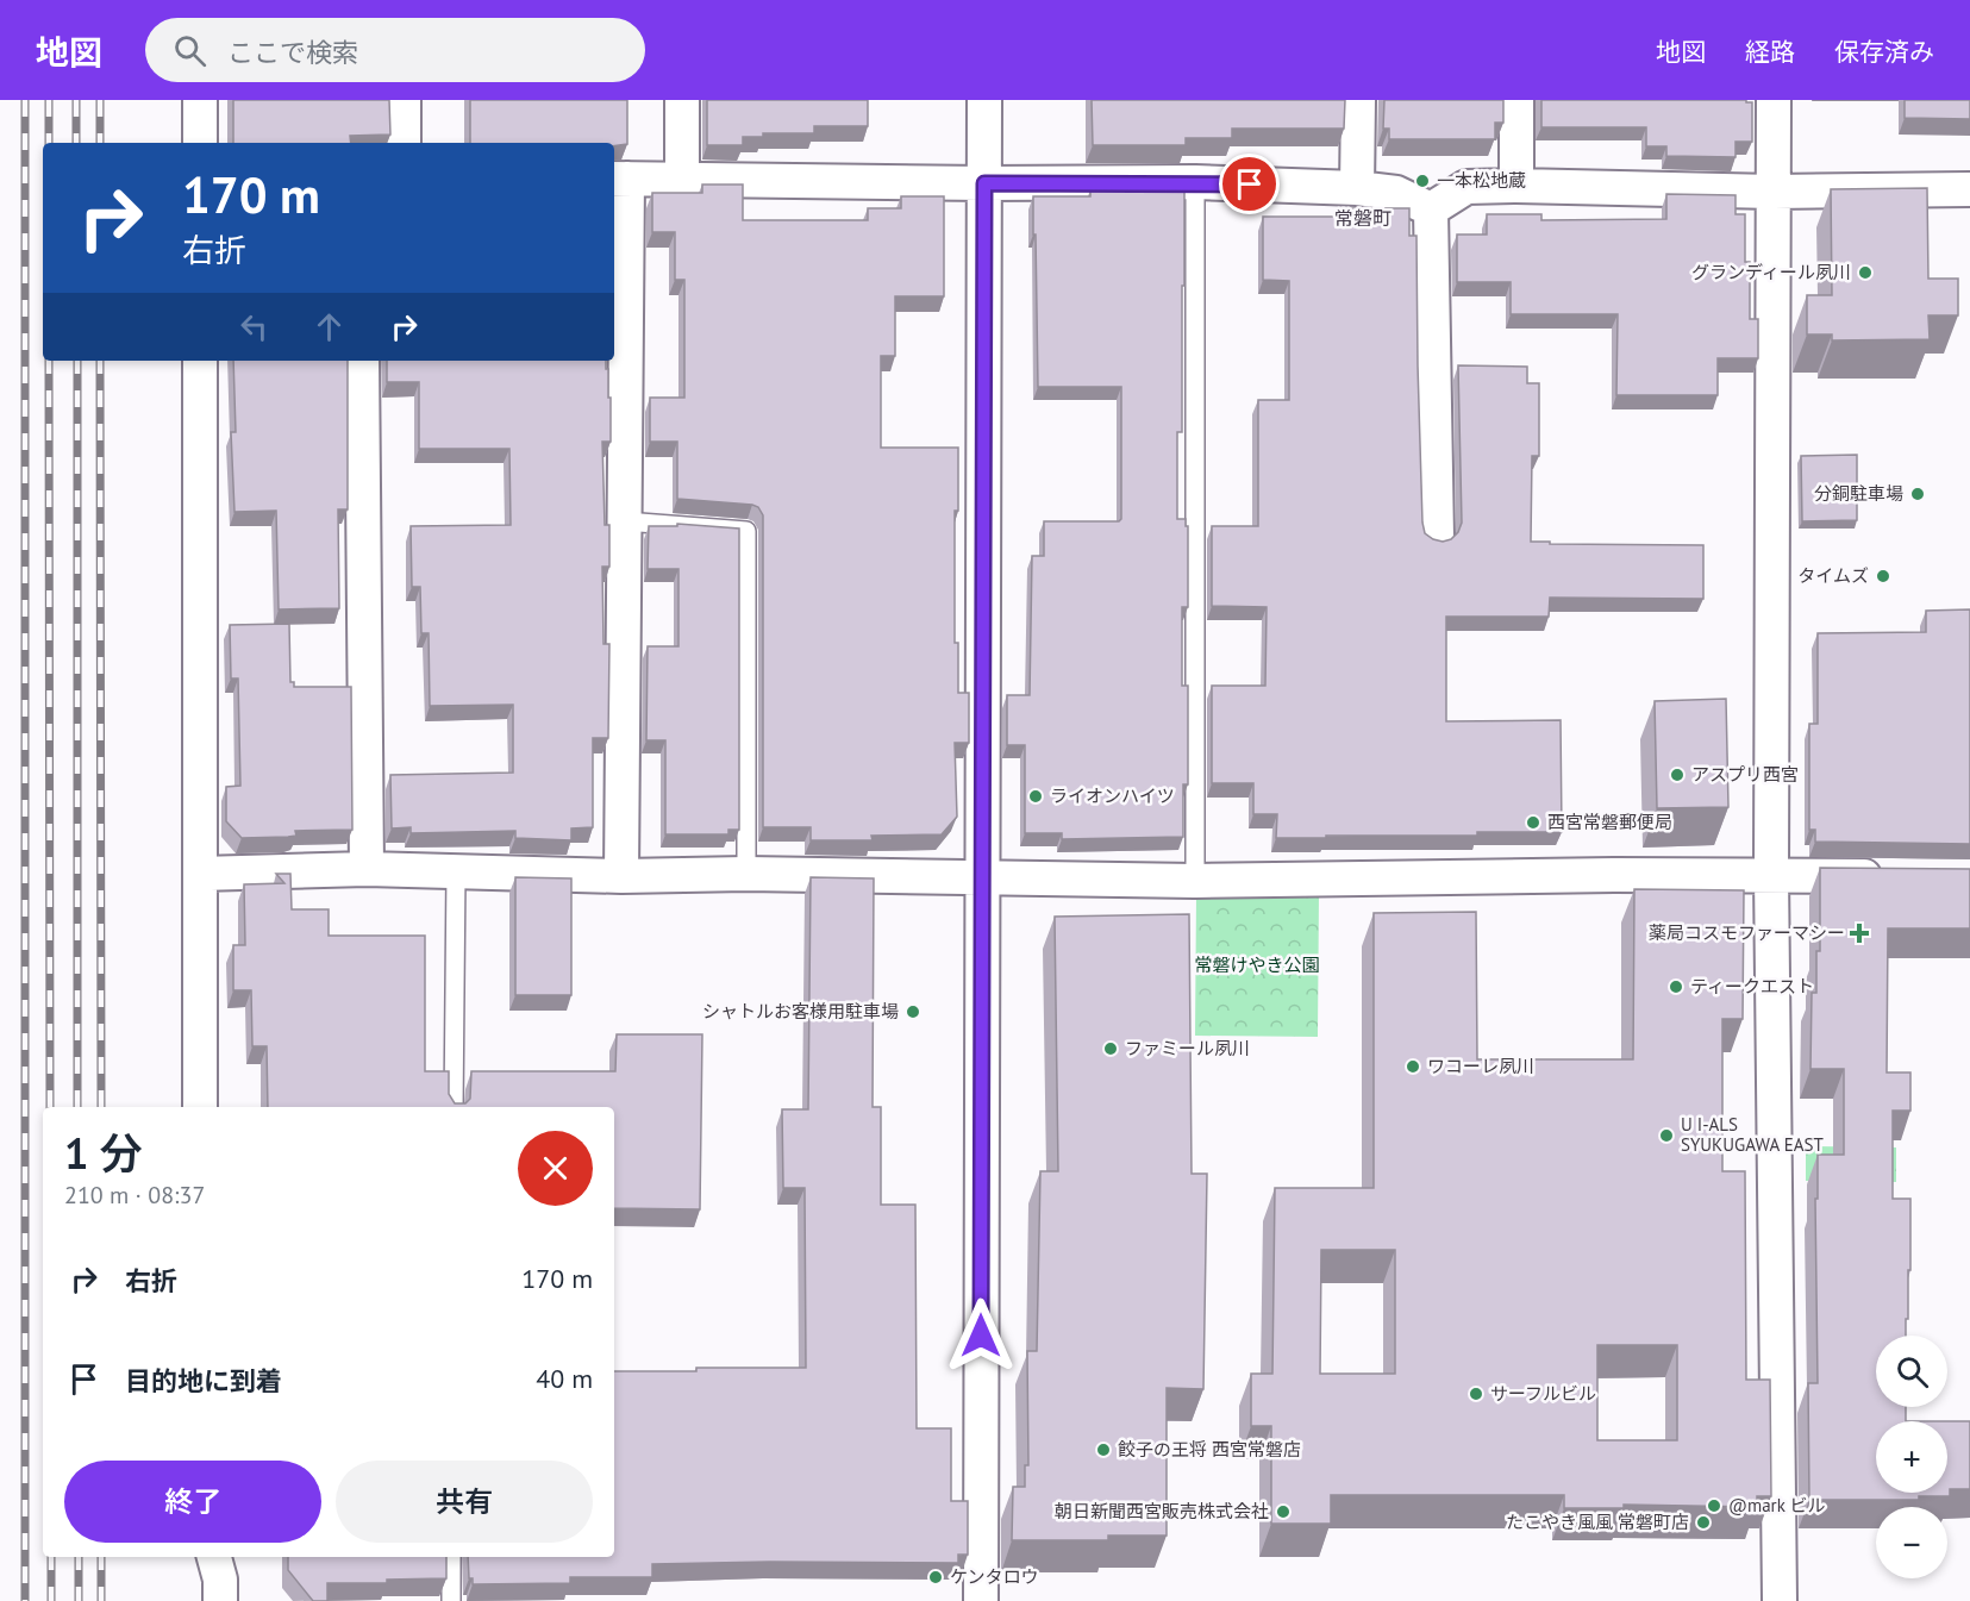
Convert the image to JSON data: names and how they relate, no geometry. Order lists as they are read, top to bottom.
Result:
{
  "districts": ["常磐町"],
  "parks": ["常磐けやき公園"],
  "places": {
    "other": [
      "一本松地蔵",
      "グランディール夙川",
      "分銅駐車場",
      "タイムズ",
      "アスプリ西宮",
      "ライオンハイツ",
      "西宮常磐郵便局",
      "ティークエスト",
      "シャトルお客様用駐車場",
      "ファミール夙川",
      "ワコーレ夙川",
      "U I-ALS SYUKUGAWA EAST",
      "サーフルビル",
      "餃子の王将 西宮常磐店",
      "@mark ビル",
      "朝日新聞西宮販売株式会社",
      "たこやき風風 常磐町店",
      "ケンタロウ"
    ],
    "health": ["薬局コスモファーマシー"]
  },
  "page": {
    "header": "地図",
    "search": "ここで検索",
    "nav": ["地図", "経路", "保存済み"],
    "turn": ["170 m", "右折"],
    "heading": ["1 分", "210 m · 08:37"],
    "list": [
      {
        "name": "右折",
        "value": "170 m"
      },
      {
        "name": "目的地に到着",
        "value": "40 m"
      }
    ],
    "map_buttons": ["+", "−"],
    "buttons": ["終了", "共有"]
  }
}
